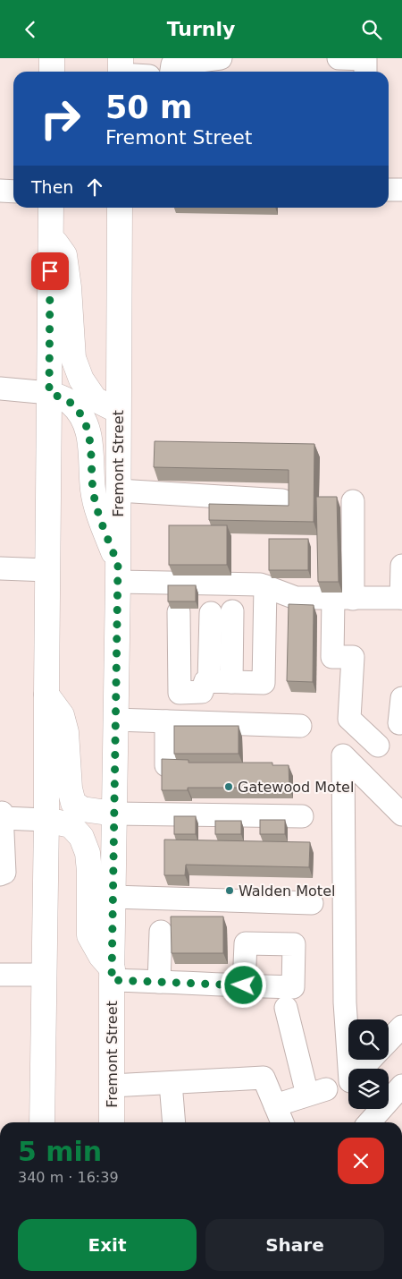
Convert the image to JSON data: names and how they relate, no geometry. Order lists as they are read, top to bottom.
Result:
{
  "streets": {
    "main road": ["Fremont Street"]
  },
  "places": ["Gatewood Motel", "Walden Motel"],
  "page": {
    "header": "Turnly",
    "turn": ["50 m", "Fremont Street"],
    "then": "Then",
    "heading": ["5 min", "340 m · 16:39"],
    "buttons": ["Exit", "Share"]
  }
}
